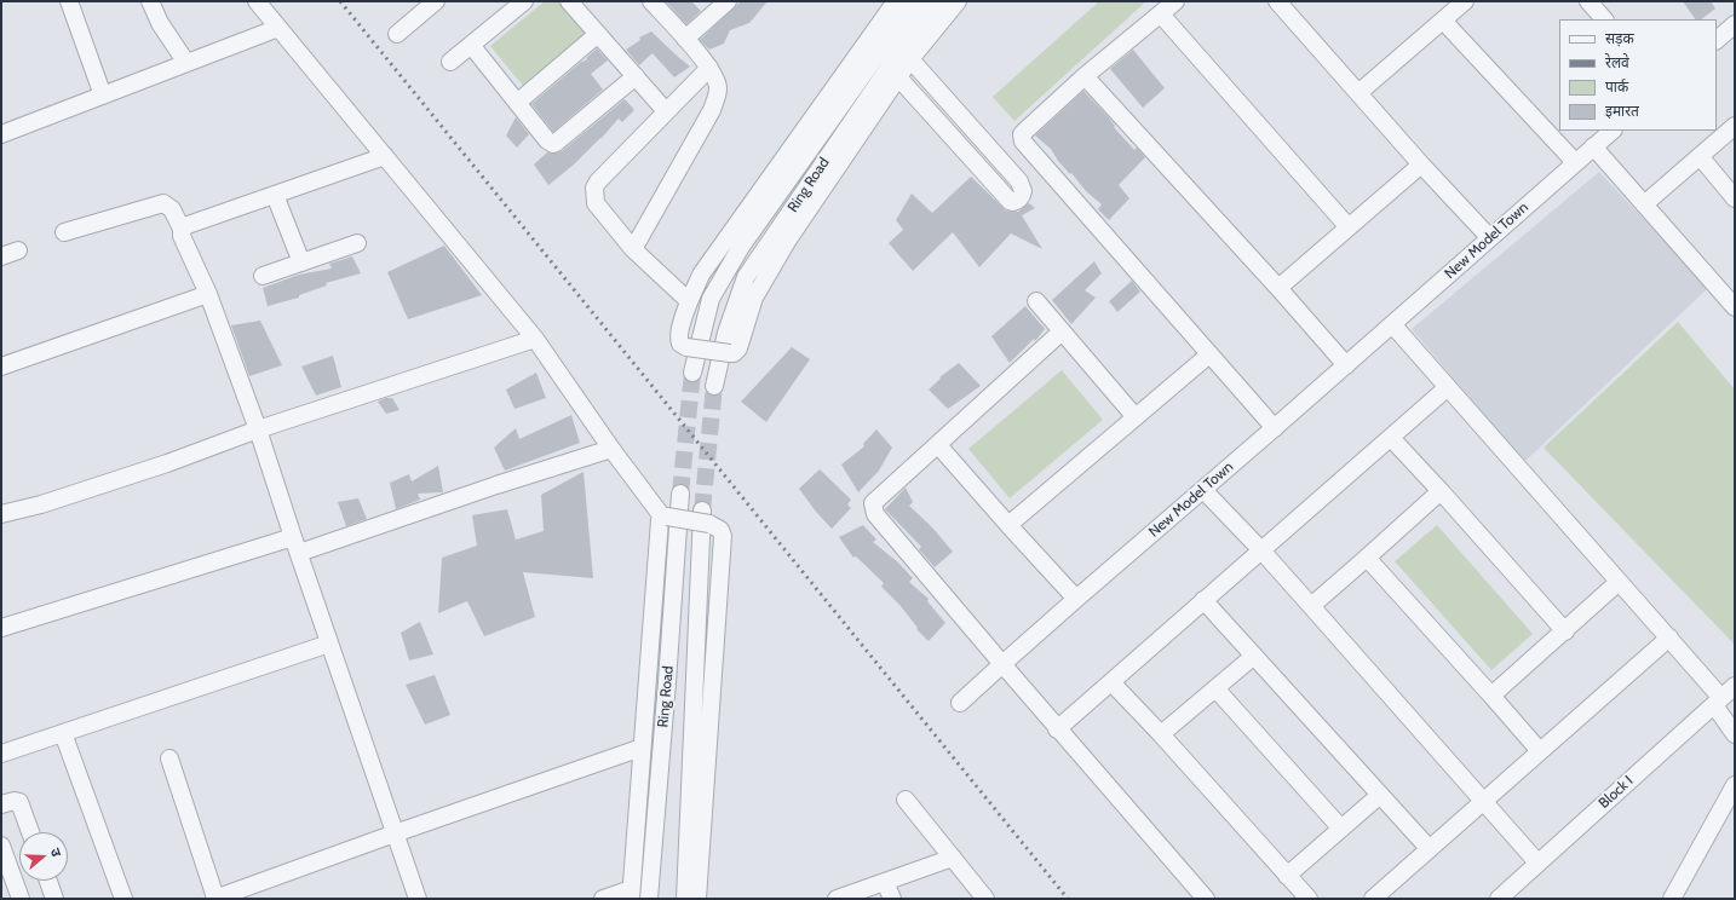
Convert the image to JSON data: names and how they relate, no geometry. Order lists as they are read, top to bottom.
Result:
{
  "streets": {
    "street": ["Ring Road", "New Model Town", "Block I"]
  },
  "legend": [
    "सड़क",
    "रेलवे",
    "पार्क",
    "इमारत"
  ],
  "north": "right"
}
